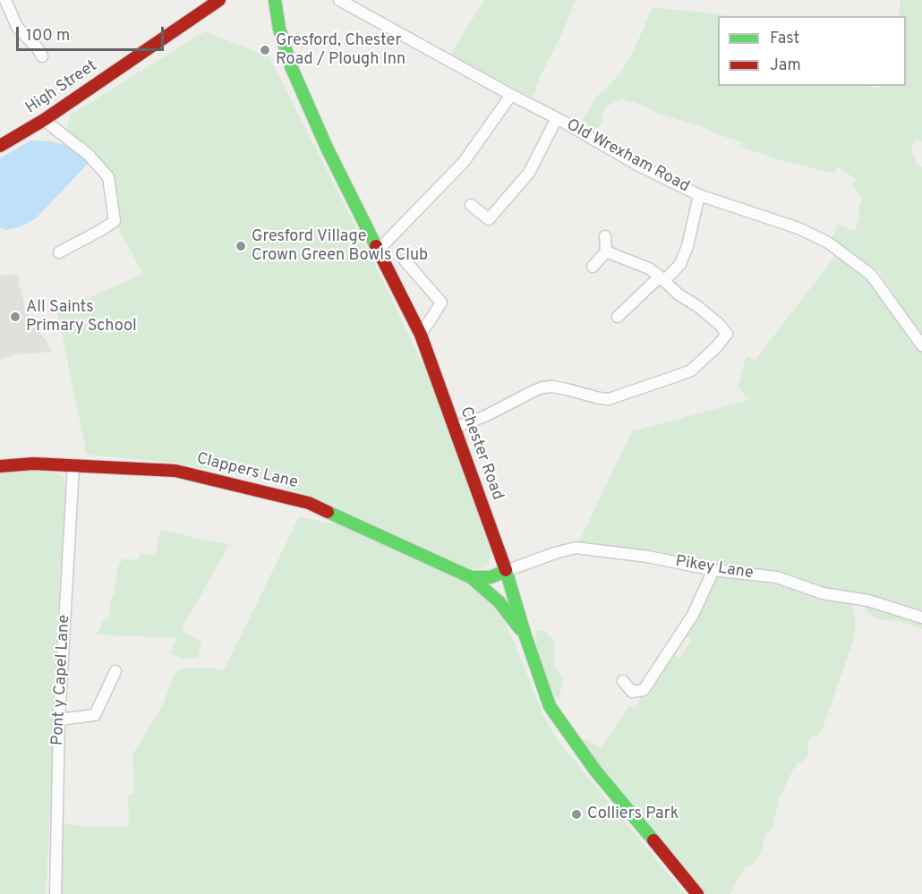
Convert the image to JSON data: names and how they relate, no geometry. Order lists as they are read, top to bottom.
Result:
{
  "streets": {
    "main road": ["High Street", "Chester Road", "Clappers Lane"],
    "street": ["Old Wrexham Road", "Pikey Lane", "Pont y Capel Lane"]
  },
  "crossings": [
    ["Chester Road", "Clappers Lane"],
    ["Chester Road", "Pikey Lane"],
    ["Clappers Lane", "Pont y Capel Lane"]
  ],
  "places": [
    "Gresford, Chester Road / Plough Inn",
    "Gresford Village Crown Green Bowls Club",
    "All Saints Primary School",
    "Colliers Park"
  ],
  "legend": ["Fast", "Jam"],
  "scale_bar": "100 m"
}
